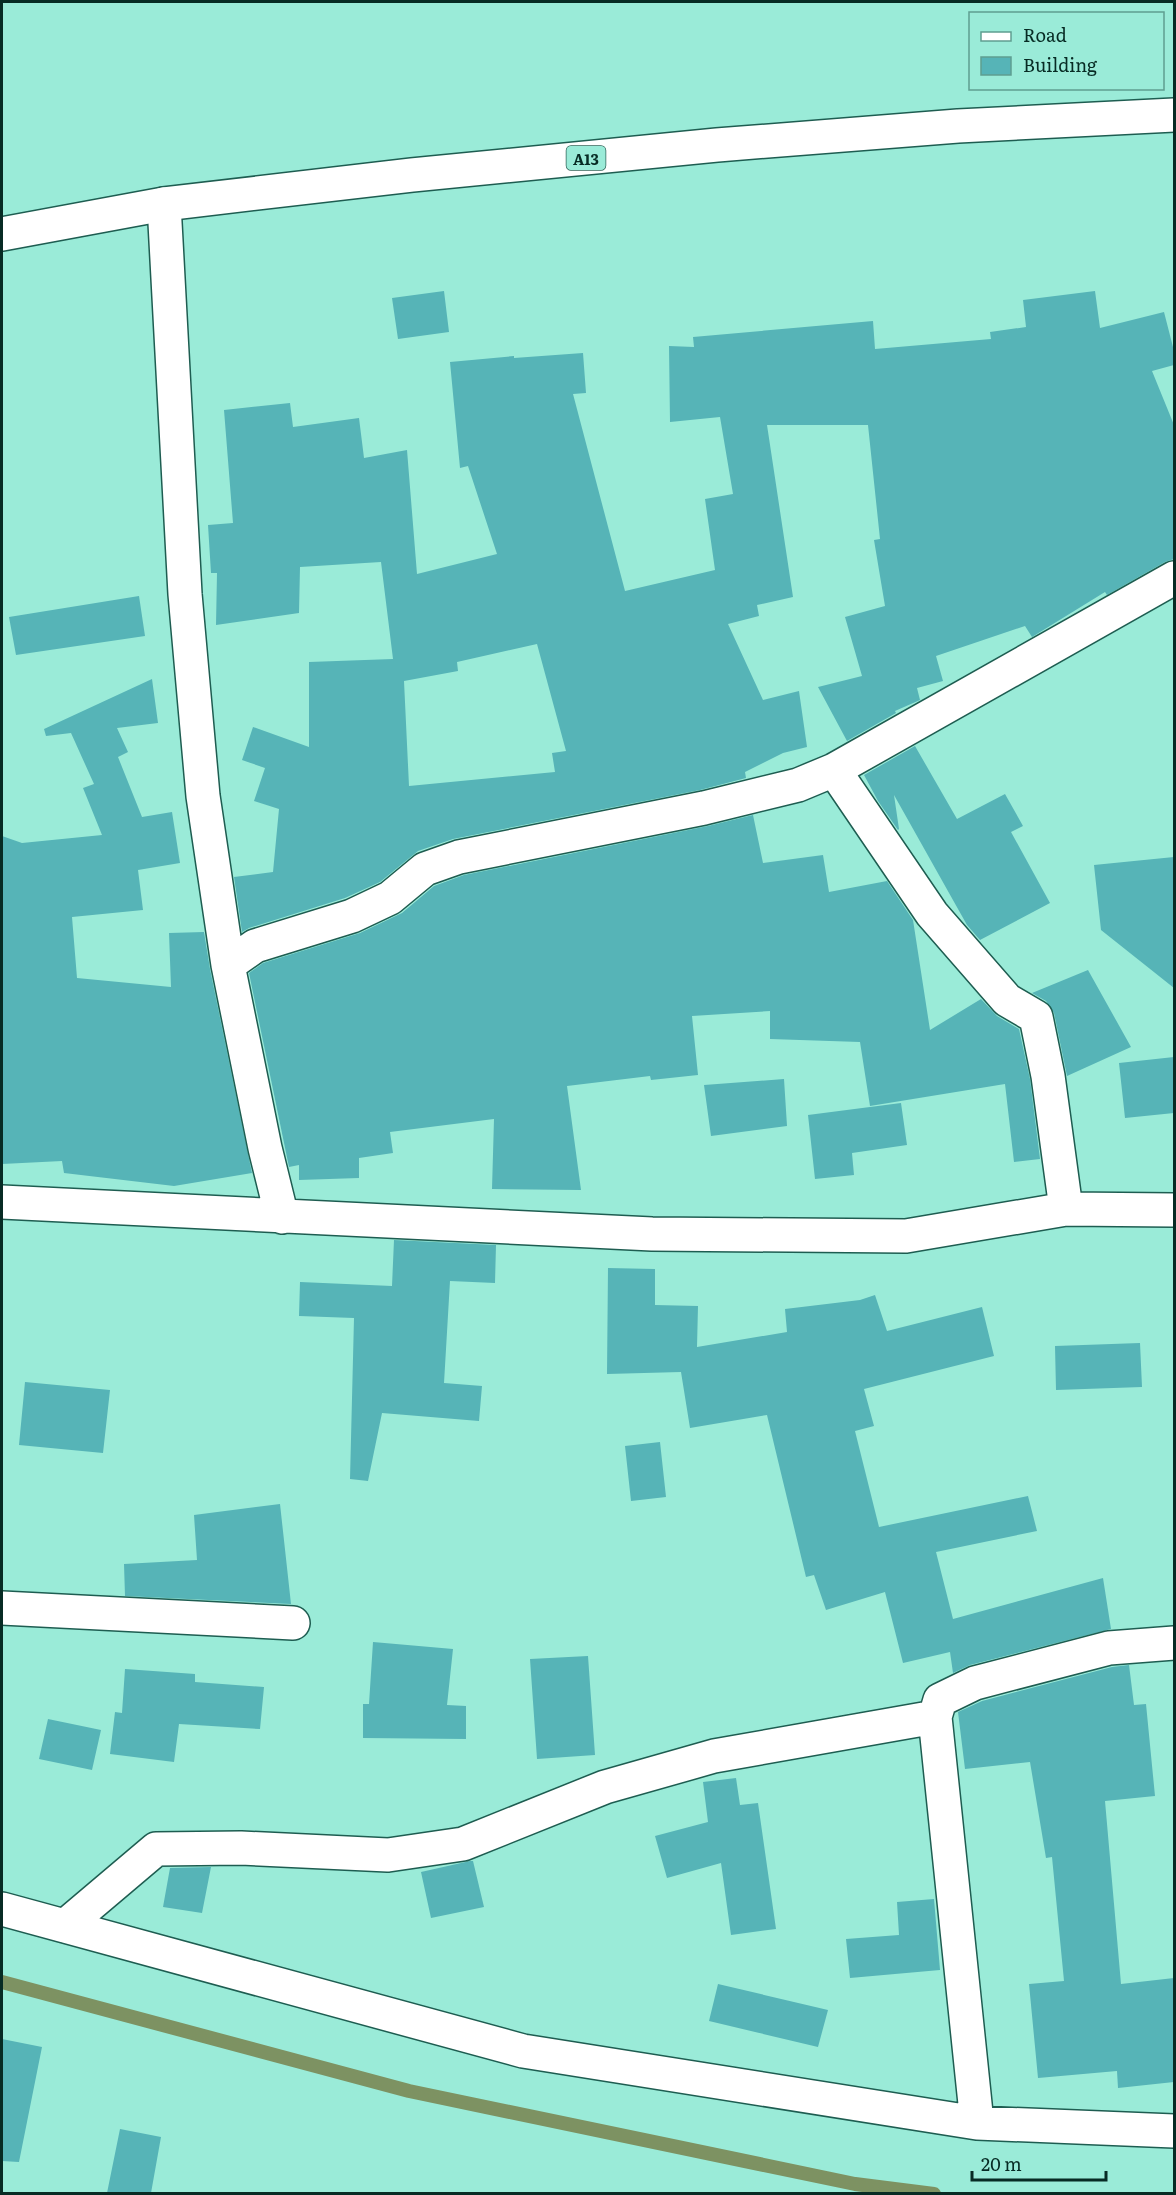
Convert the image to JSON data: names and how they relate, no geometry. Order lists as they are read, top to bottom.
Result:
{
  "streets": {
    "main road": ["A13"]
  },
  "legend": ["Road", "Building"],
  "scale_bar": "20 m"
}
